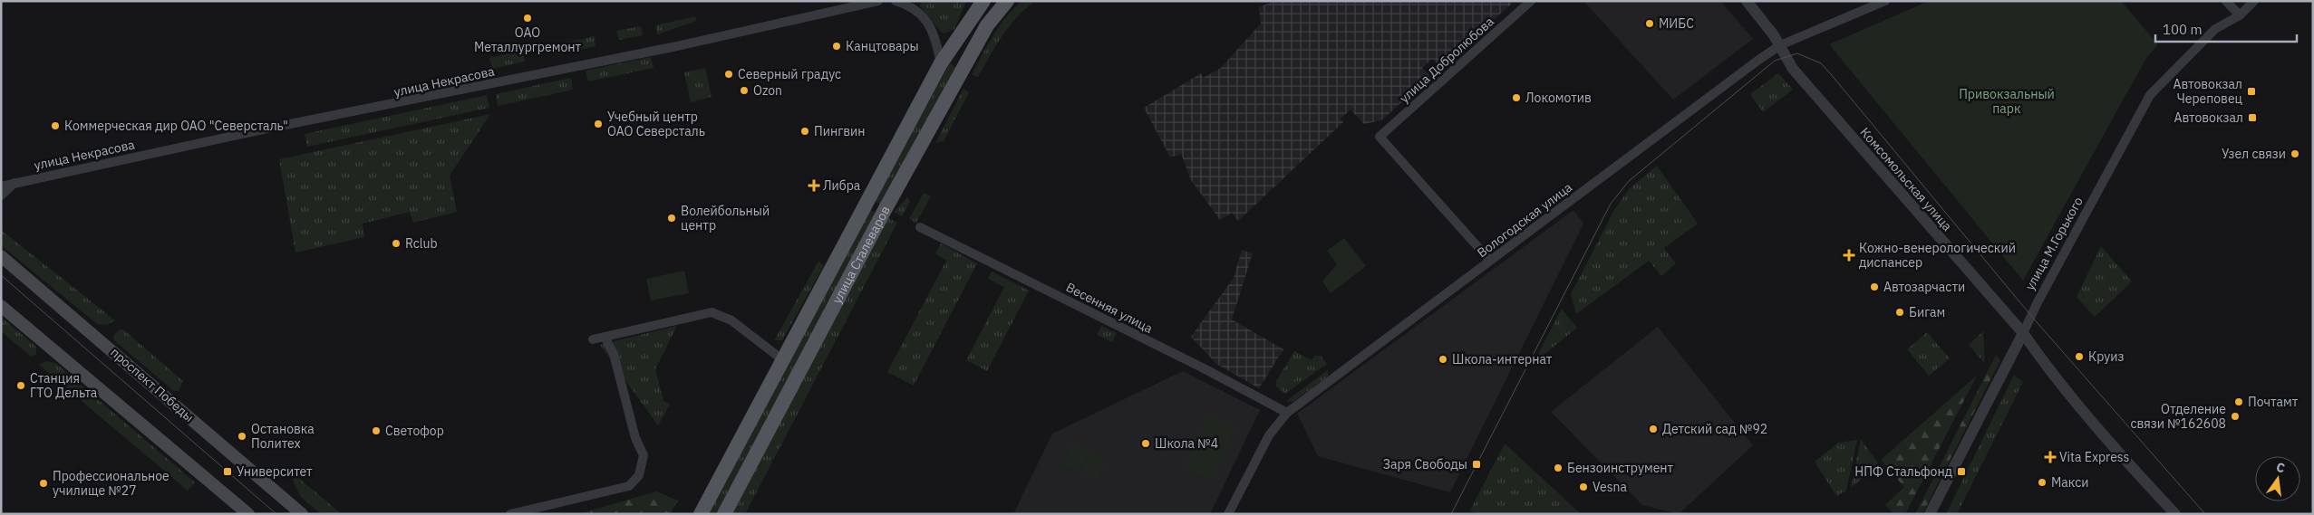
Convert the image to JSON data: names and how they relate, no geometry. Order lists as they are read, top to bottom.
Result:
{
  "streets": {
    "main road": ["улица Сталеваров", "проспект Победы"],
    "street": [
      "улица Добролюбова",
      "улица Некрасова",
      "Комсомольская улица",
      "Вологодская улица",
      "улица М.Горького",
      "Весенняя улица"
    ]
  },
  "crossings": [
    ["улица Добролюбова", "Вологодская улица"],
    ["Комсомольская улица", "Вологодская улица"],
    ["Комсомольская улица", "улица М.Горького"],
    ["Вологодская улица", "Весенняя улица"]
  ],
  "parks": ["Привокзальный парк"],
  "places": {
    "other": [
      "OAO Металлургремонт",
      "МИБС",
      "Канцтовары",
      "Северный градус",
      "Ozon",
      "Локомотив",
      "Учебный центр ОАО Северсталь",
      "Коммерческая дир ОАО \"Северсталь\"",
      "Пингвин",
      "Узел связи",
      "Волейбольный центр",
      "Rclub",
      "Автозарчасти",
      "Бигам",
      "Круиз",
      "Школа-интернат",
      "Станция ГТО Дельта",
      "Почтамт",
      "Отделение связи №162608",
      "Детский сад №92",
      "Светофор",
      "Остановка Политех",
      "Школа №4",
      "Бензоинструмент",
      "Макси",
      "Профессиональное училище №27",
      "Vesna"
    ],
    "transit": [
      "Автовокзал Череповец",
      "Автовокзал",
      "Заря Свободы",
      "Университет",
      "НПФ Стальфонд"
    ],
    "health": ["Либра", "Кожно-венерологический диспансер", "Vita Express"]
  },
  "scale_bar": "100 m",
  "north": "top"
}
